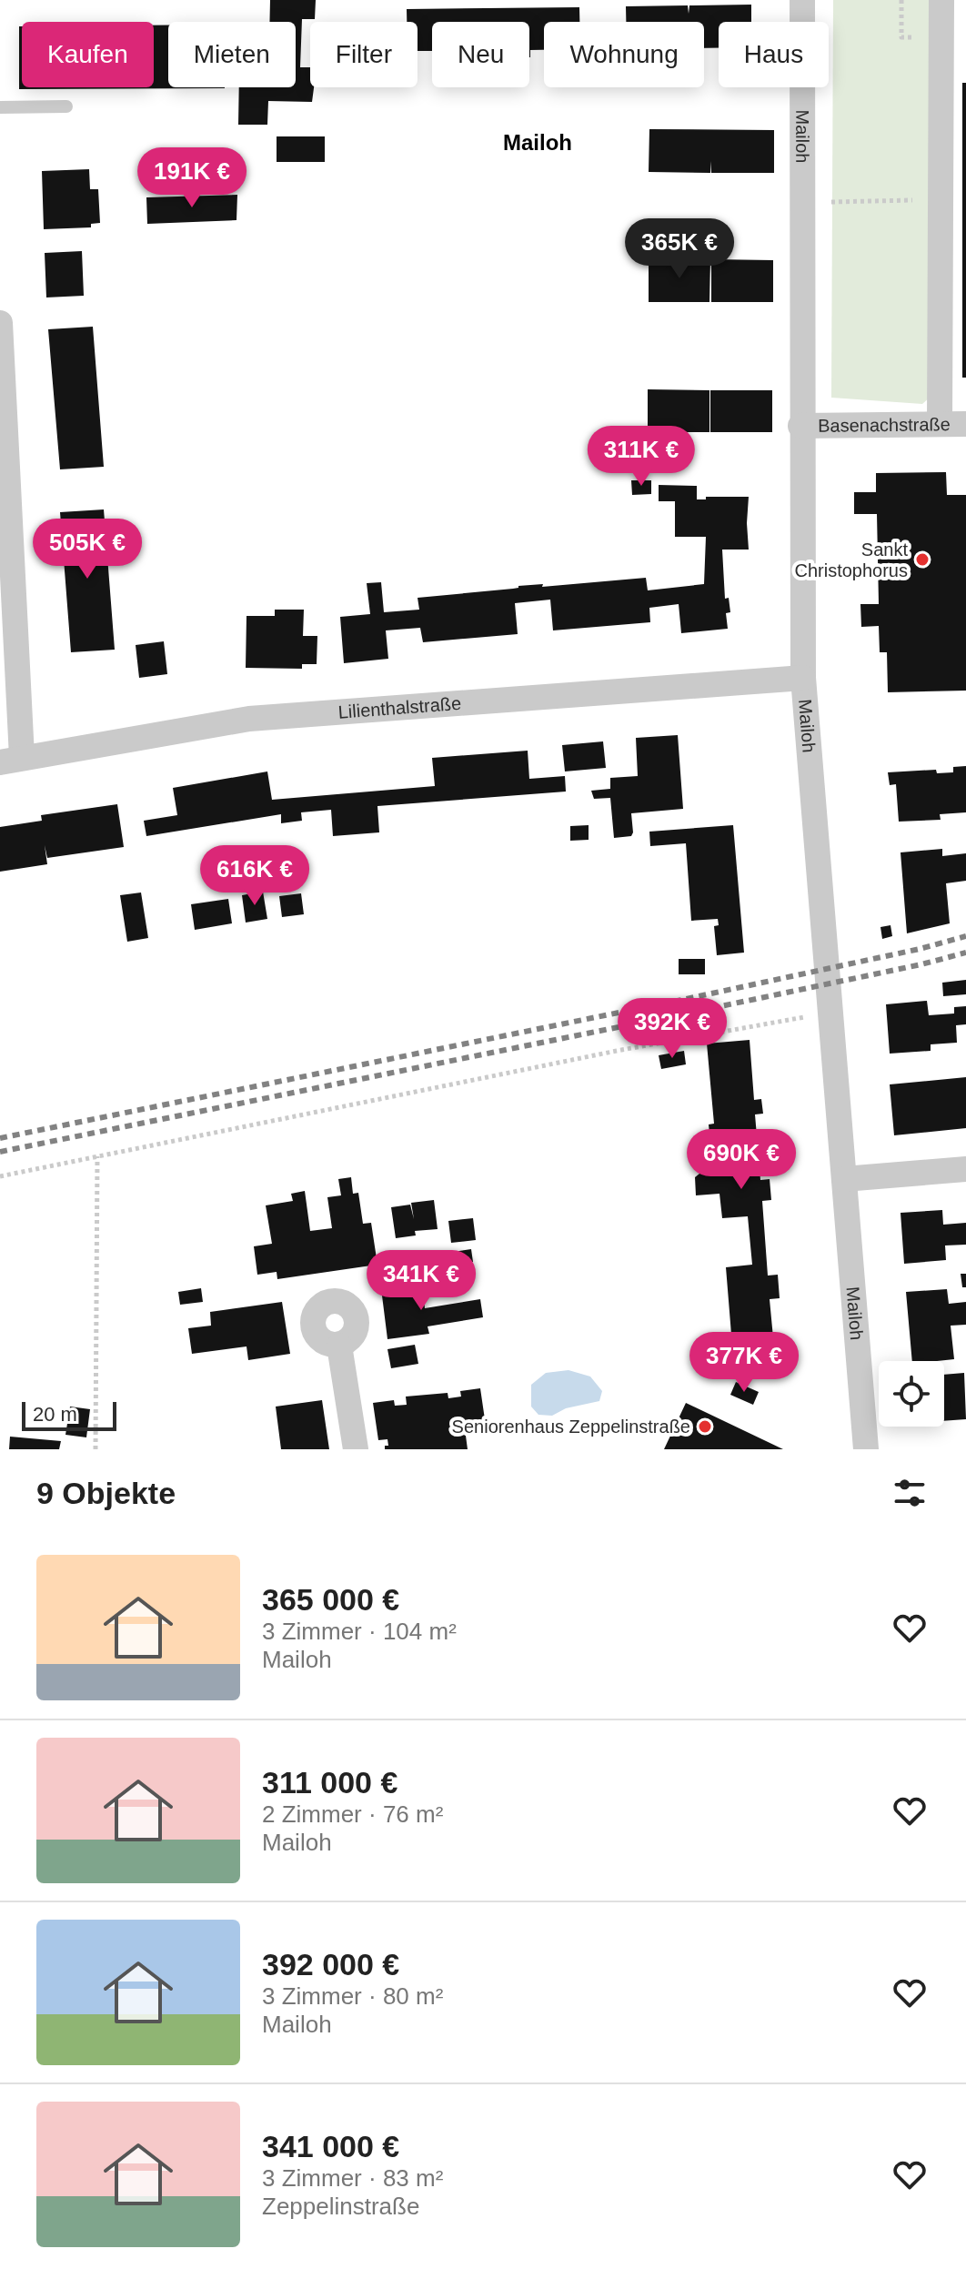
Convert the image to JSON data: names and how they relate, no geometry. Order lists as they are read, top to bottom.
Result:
{
  "streets": {
    "street": ["Mailoh", "Basenachstraße", "Lilienthalstraße"]
  },
  "crossings": [
    ["Mailoh", "Basenachstraße"],
    ["Mailoh", "Lilienthalstraße"]
  ],
  "districts": ["Mailoh"],
  "places": ["Sankt Christophorus", "Seniorenhaus Zeppelinstraße"],
  "scale_bar": "20 m",
  "page": {
    "chip": [
      "Kaufen",
      "Mieten",
      "Filter",
      "Neu",
      "Wohnung",
      "Haus"
    ],
    "price": [
      "191K €",
      "365K €",
      "311K €",
      "505K €",
      "616K €",
      "392K €",
      "690K €",
      "341K €",
      "377K €"
    ],
    "scale": "20 m",
    "heading": "9 Objekte",
    "list": [
      {
        "name": "365 000 €",
        "note": "3 Zimmer · 104 m² · Mailoh"
      },
      {
        "name": "311 000 €",
        "note": "2 Zimmer · 76 m² · Mailoh"
      },
      {
        "name": "392 000 €",
        "note": "3 Zimmer · 80 m² · Mailoh"
      },
      {
        "name": "341 000 €",
        "note": "3 Zimmer · 83 m² · Zeppelinstraße"
      }
    ]
  }
}
